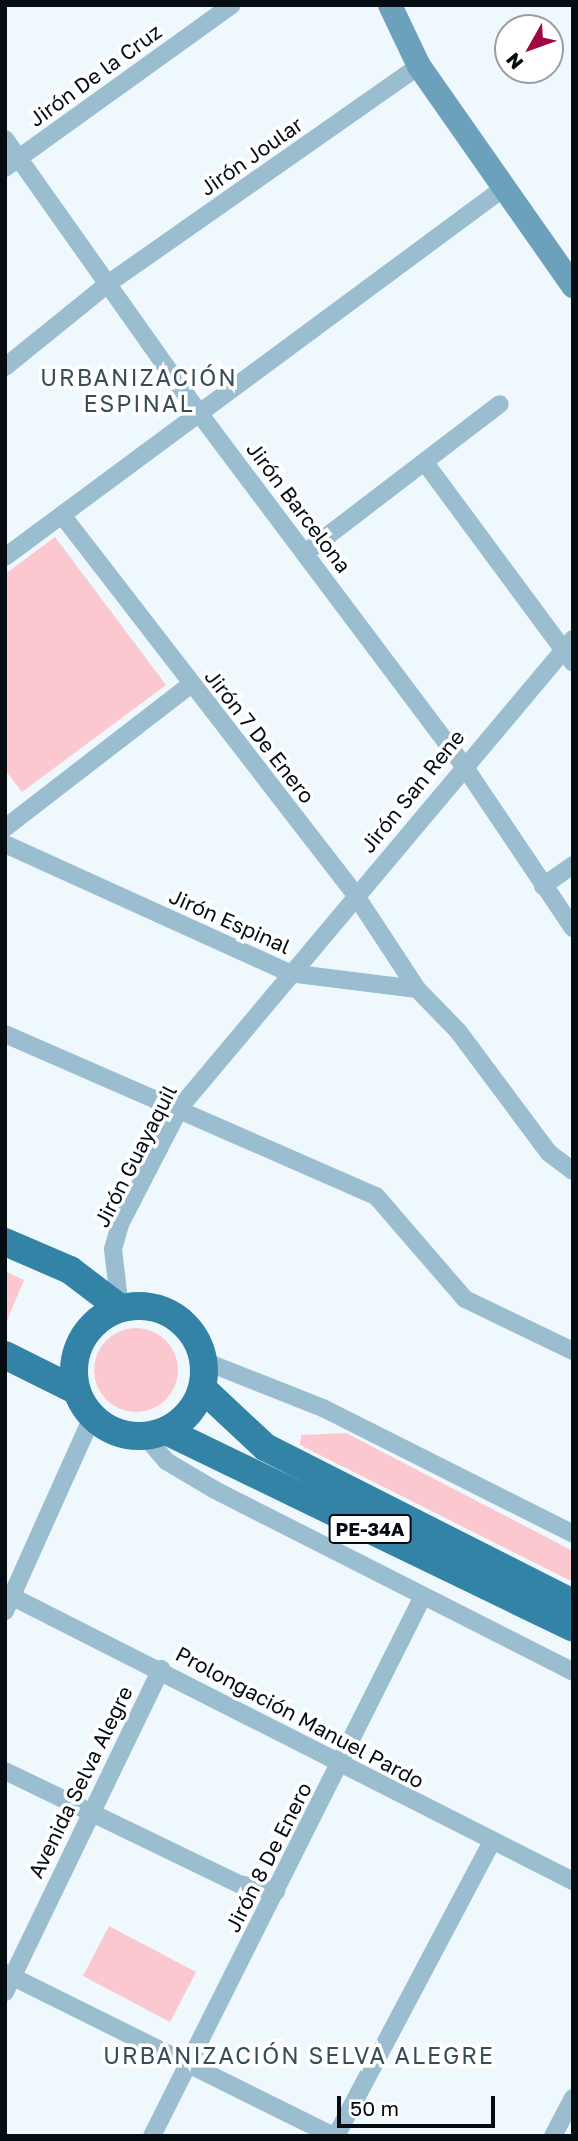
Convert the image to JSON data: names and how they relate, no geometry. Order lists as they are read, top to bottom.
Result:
{
  "streets": {
    "highway": ["PE-34A"],
    "street": [
      "Jirón De la Cruz",
      "Jirón Joular",
      "Jirón Barcelona",
      "Jirón 7 De Enero",
      "Jirón San Rene",
      "Jirón Espinal",
      "Jirón Guayaquil",
      "Prolongación Manuel Pardo",
      "Avenida Selva Alegre",
      "Jirón 8 De Enero"
    ]
  },
  "crossings": [
    ["Jirón De la Cruz", "Jirón Barcelona"],
    ["Jirón Joular", "Jirón Barcelona"],
    ["Jirón Barcelona", "Jirón San Rene"],
    ["Jirón 7 De Enero", "Jirón San Rene"],
    ["Jirón 7 De Enero", "Jirón Espinal"],
    ["Jirón San Rene", "Jirón Espinal"],
    ["Jirón San Rene", "Jirón Guayaquil"],
    ["Jirón Espinal", "Jirón Guayaquil"],
    ["Jirón Guayaquil", "PE-34A"],
    ["Prolongación Manuel Pardo", "Avenida Selva Alegre"],
    ["Prolongación Manuel Pardo", "Jirón 8 De Enero"]
  ],
  "districts": ["URBANIZACIÓN ESPINAL", "URBANIZACIÓN SELVA ALEGRE"],
  "scale_bar": "50 m",
  "north": "bottom left"
}
